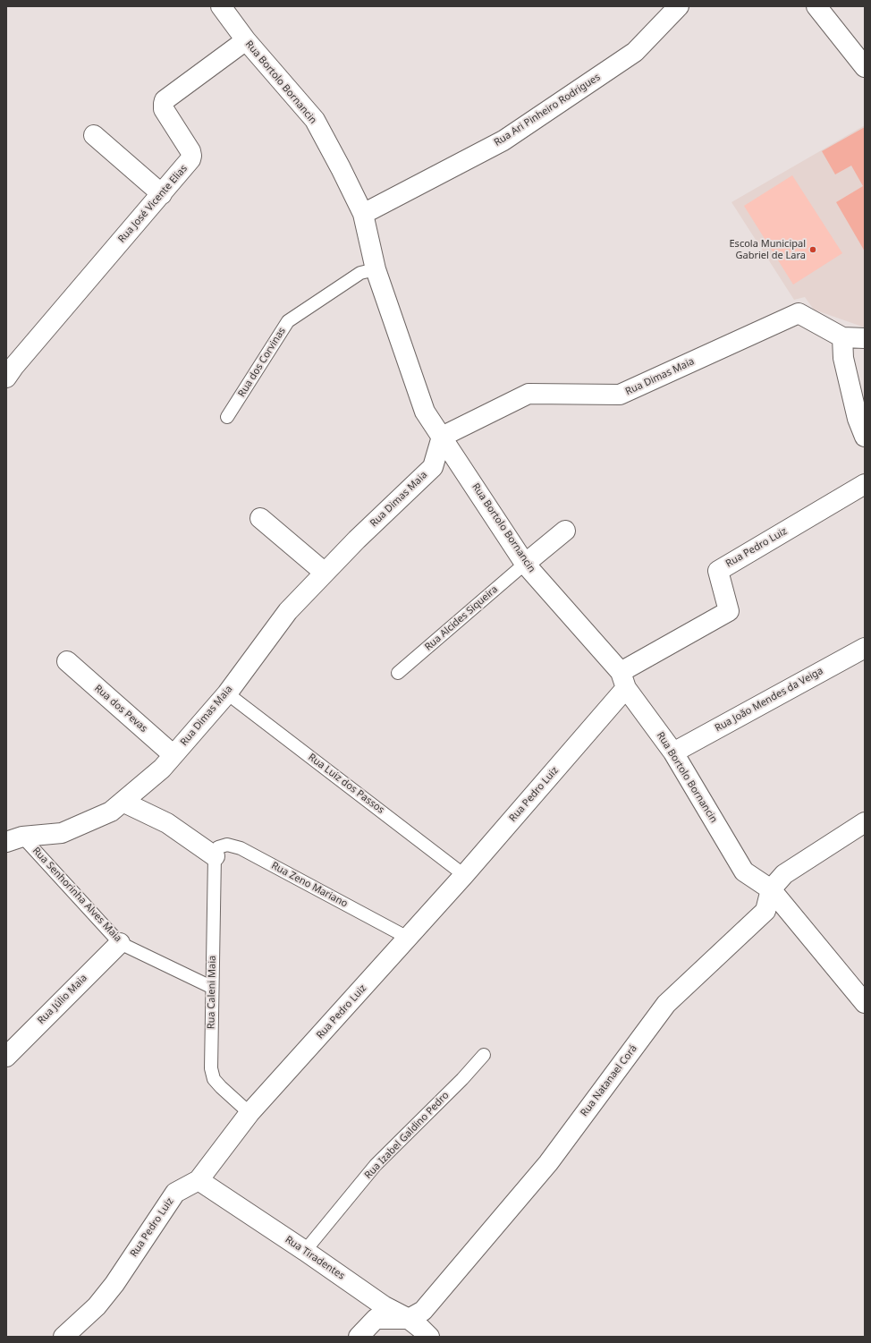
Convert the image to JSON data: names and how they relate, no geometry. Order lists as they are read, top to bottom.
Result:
{
  "streets": {
    "street": [
      "Rua Bortolo Bornancin",
      "Rua Ari Pinheiro Rodrigues",
      "Rua José Vicente Elias",
      "Rua Dimas Maia",
      "Rua Pedro Luiz",
      "Rua João Mendes da Veiga",
      "Rua dos Pevas",
      "Rua Júlio Maia",
      "Rua Natanael Corá",
      "Rua Tiradentes"
    ],
    "lane": [
      "Rua dos Corvinas",
      "Rua Alcides Siqueira",
      "Rua Luiz dos Passos",
      "Rua Zeno Mariano",
      "Rua Senhorinha Alves Maia",
      "Rua Caleni Maia",
      "Rua Izabel Galdino Pedro"
    ]
  },
  "crossings": [
    ["Rua Bortolo Bornancin", "Rua Ari Pinheiro Rodrigues"],
    ["Rua Bortolo Bornancin", "Rua José Vicente Elias"],
    ["Rua Bortolo Bornancin", "Rua dos Corvinas"],
    ["Rua Bortolo Bornancin", "Rua Dimas Maia"],
    ["Rua Bortolo Bornancin", "Rua Pedro Luiz"],
    ["Rua Bortolo Bornancin", "Rua Alcides Siqueira"],
    ["Rua Bortolo Bornancin", "Rua João Mendes da Veiga"],
    ["Rua Bortolo Bornancin", "Rua Natanael Corá"],
    ["Rua Dimas Maia", "Rua dos Pevas"],
    ["Rua Dimas Maia", "Rua Luiz dos Passos"],
    ["Rua Dimas Maia", "Rua Senhorinha Alves Maia"],
    ["Rua Pedro Luiz", "Rua Luiz dos Passos"],
    ["Rua Pedro Luiz", "Rua Zeno Mariano"],
    ["Rua Pedro Luiz", "Rua Caleni Maia"],
    ["Rua Pedro Luiz", "Rua Tiradentes"],
    ["Rua Zeno Mariano", "Rua Caleni Maia"],
    ["Rua Senhorinha Alves Maia", "Rua Caleni Maia"],
    ["Rua Senhorinha Alves Maia", "Rua Júlio Maia"],
    ["Rua Natanael Corá", "Rua Tiradentes"],
    ["Rua Izabel Galdino Pedro", "Rua Tiradentes"]
  ],
  "places": ["Escola Municipal Gabriel de Lara"]
}
